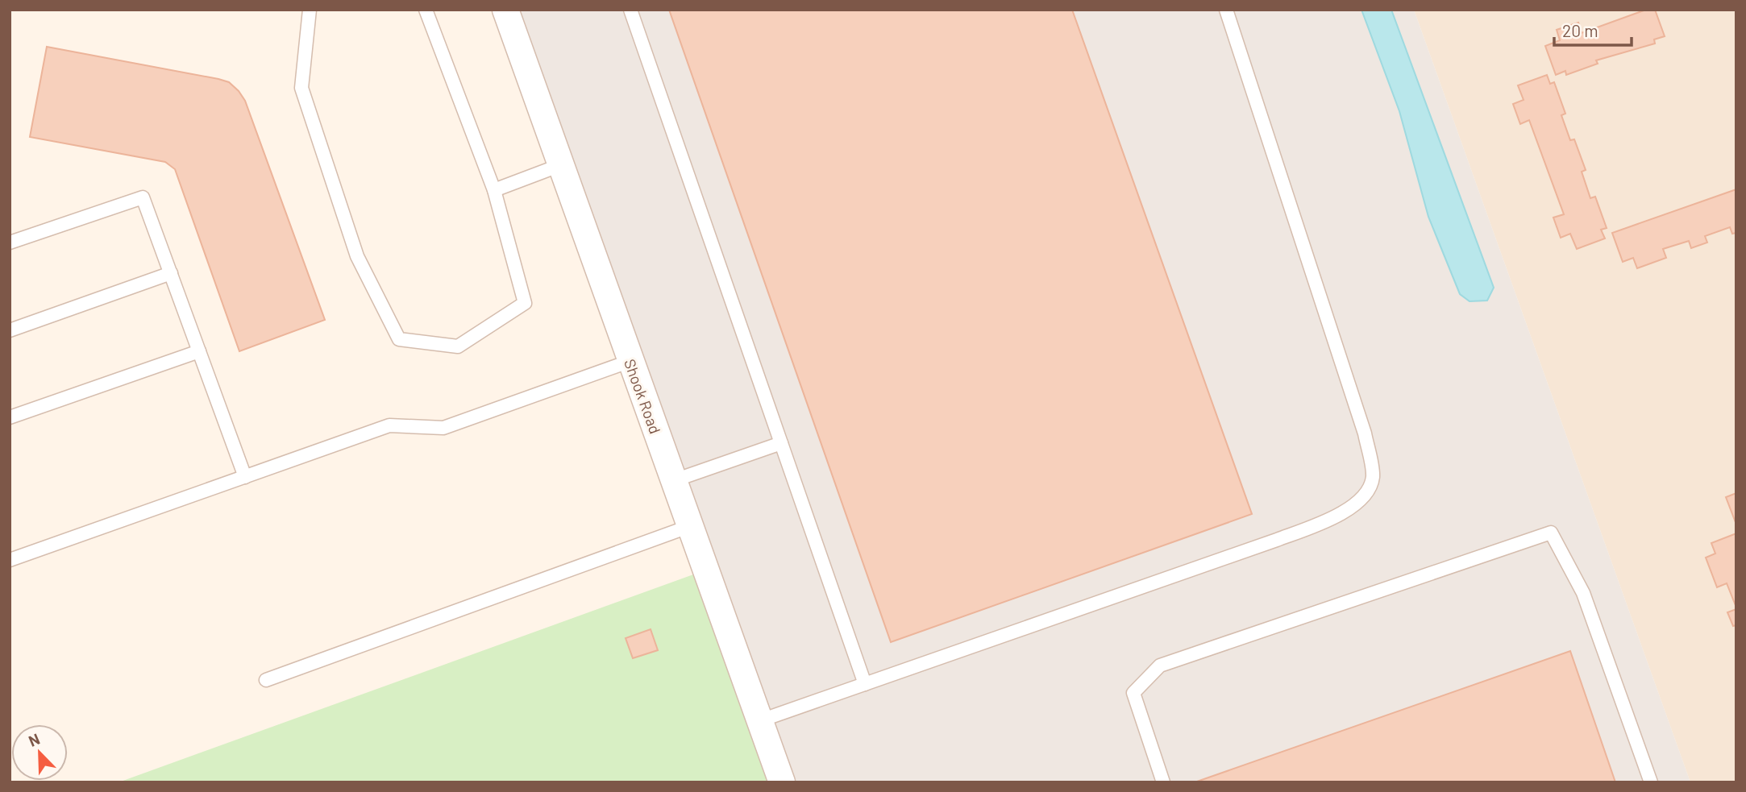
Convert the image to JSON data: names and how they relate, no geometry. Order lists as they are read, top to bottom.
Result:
{
  "streets": {
    "street": ["Shook Road"]
  },
  "scale_bar": "20 m",
  "north": "top left"
}
